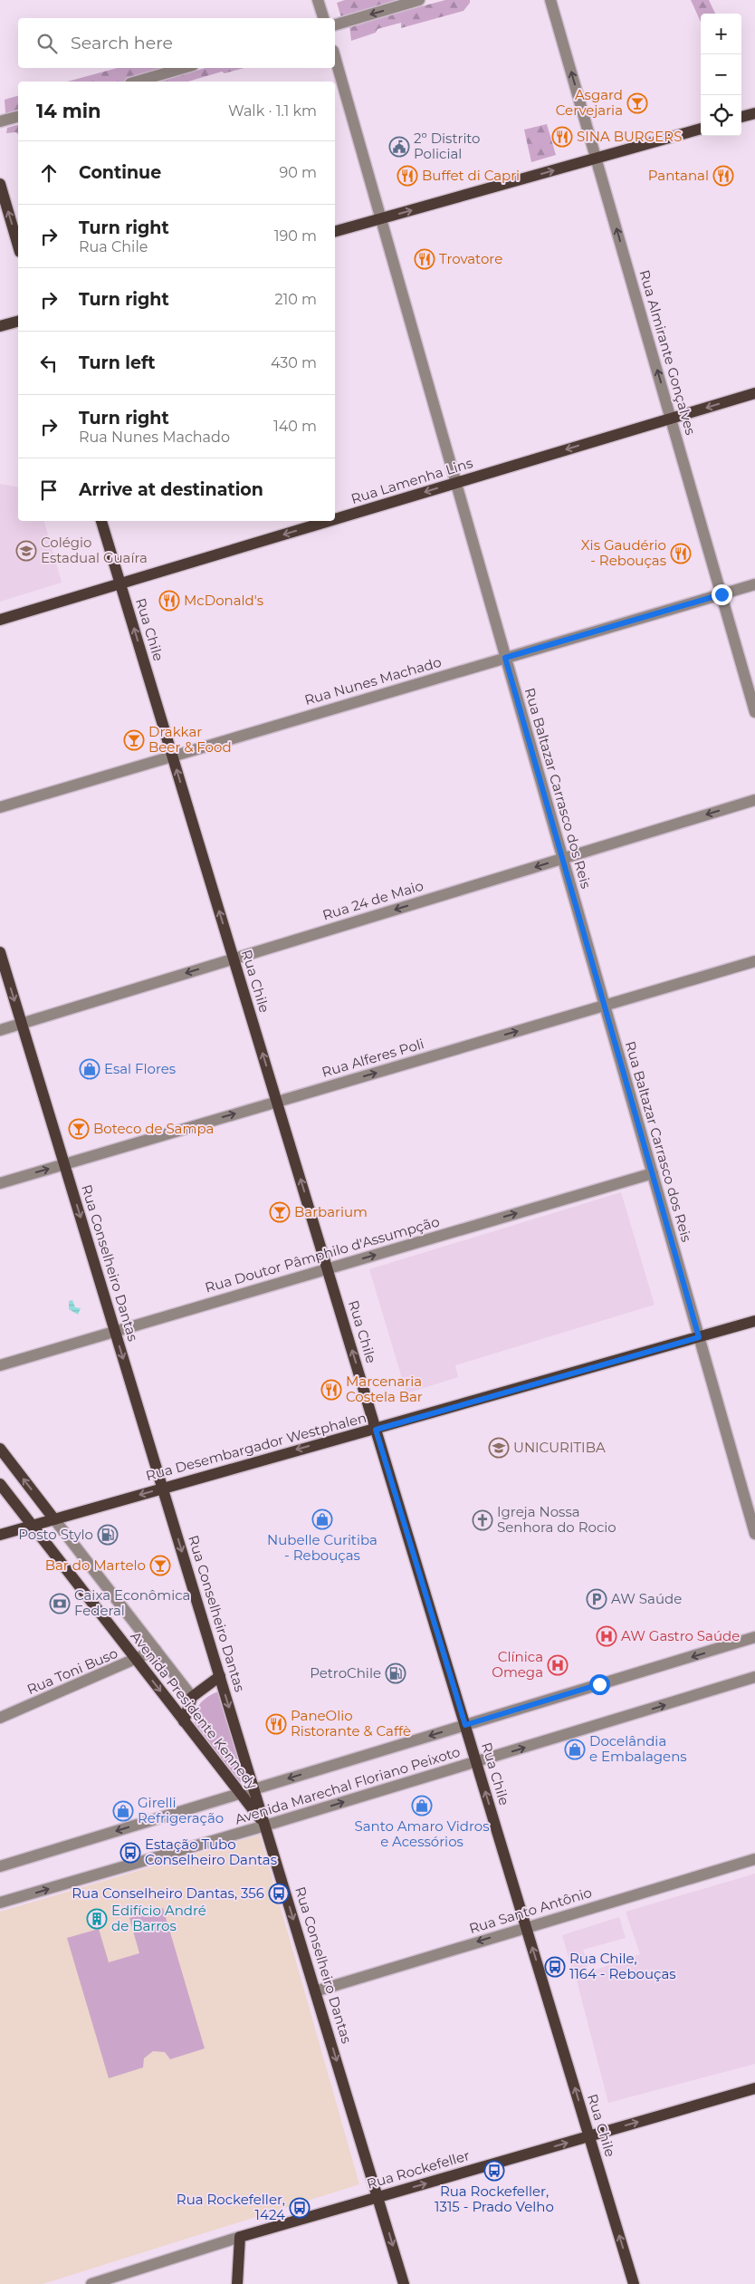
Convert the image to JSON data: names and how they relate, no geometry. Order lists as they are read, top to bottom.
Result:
{
  "streets": {
    "main road": [
      "Rua Lamenha Lins",
      "Rua Chile",
      "Rua Conselheiro Dantas",
      "Rua Desembargador Westphalen",
      "Avenida Presidente Kennedy",
      "Rua Rockefeller"
    ],
    "street": [
      "Rua Almirante Gonçalves",
      "Rua Nunes Machado",
      "Rua Baltazar Carrasco dos Reis",
      "Rua 24 de Maio",
      "Rua Alferes Poli",
      "Rua Doutor Pâmphilo d'Assumpção",
      "Rua Toni Buso",
      "Avenida Marechal Floriano Peixoto",
      "Rua Santo Antônio"
    ]
  },
  "crossings": [
    ["Rua Almirante Gonçalves", "Rua Lamenha Lins"],
    ["Rua Almirante Gonçalves", "Rua Nunes Machado"],
    ["Rua Lamenha Lins", "Rua Chile"],
    ["Rua Lamenha Lins", "Rua Baltazar Carrasco dos Reis"],
    ["Rua Chile", "Rua Nunes Machado"],
    ["Rua Chile", "Rua 24 de Maio"],
    ["Rua Chile", "Rua Alferes Poli"],
    ["Rua Chile", "Rua Doutor Pâmphilo d'Assumpção"],
    ["Rua Chile", "Rua Desembargador Westphalen"],
    ["Rua Chile", "Avenida Marechal Floriano Peixoto"],
    ["Rua Chile", "Rua Santo Antônio"],
    ["Rua Chile", "Rua Rockefeller"],
    ["Rua Nunes Machado", "Rua Baltazar Carrasco dos Reis"],
    ["Rua Baltazar Carrasco dos Reis", "Rua 24 de Maio"],
    ["Rua Baltazar Carrasco dos Reis", "Rua Alferes Poli"],
    ["Rua Baltazar Carrasco dos Reis", "Rua Doutor Pâmphilo d'Assumpção"],
    ["Rua Baltazar Carrasco dos Reis", "Rua Desembargador Westphalen"],
    ["Rua 24 de Maio", "Rua Conselheiro Dantas"],
    ["Rua Alferes Poli", "Rua Conselheiro Dantas"],
    ["Rua Doutor Pâmphilo d'Assumpção", "Rua Conselheiro Dantas"],
    ["Rua Conselheiro Dantas", "Rua Desembargador Westphalen"],
    ["Rua Conselheiro Dantas", "Avenida Presidente Kennedy"],
    ["Rua Conselheiro Dantas", "Avenida Marechal Floriano Peixoto"],
    ["Rua Conselheiro Dantas", "Rua Santo Antônio"],
    ["Rua Conselheiro Dantas", "Rua Rockefeller"],
    ["Rua Desembargador Westphalen", "Avenida Presidente Kennedy"],
    ["Rua Toni Buso", "Avenida Presidente Kennedy"],
    ["Avenida Presidente Kennedy", "Avenida Marechal Floriano Peixoto"]
  ],
  "one_way": [
    "Rua Almirante Gonçalves",
    "Rua Lamenha Lins",
    "Rua Chile",
    "Rua 24 de Maio",
    "Rua Alferes Poli",
    "Rua Doutor Pâmphilo d'Assumpção",
    "Rua Conselheiro Dantas",
    "Rua Desembargador Westphalen",
    "Rua Santo Antônio",
    "Rua Rockefeller"
  ],
  "places": {
    "bar": [
      "Asgard Cervejaria",
      "Drakkar Beer & Food",
      "Boteco de Sampa",
      "Barbarium",
      "Bar do Martelo"
    ],
    "restaurant": [
      "SINA BURGERS",
      "Buffet di Capri",
      "Pantanal",
      "Trovatore",
      "Xis Gaudério - Rebouças",
      "McDonald's",
      "Marcenaria Costela Bar",
      "PaneOlio Ristorante & Caffè"
    ],
    "public building": ["2º Distrito Policial"],
    "school or university": ["Colégio Estadual Guaíra", "UNICURITIBA"],
    "shop": [
      "Esal Flores",
      "Nubelle Curitiba - Rebouças",
      "Docelândia e Embalagens",
      "Santo Amaro Vidros e Acessórios",
      "Girelli Refrigeração"
    ],
    "church": ["Igreja Nossa Senhora do Rocio"],
    "fuel station": ["Posto Stylo", "PetroChile"],
    "parking": ["AW Saúde"],
    "bank": ["Caixa Econômica Federal"],
    "hospital": ["AW Gastro Saúde", "Clínica Omega"],
    "bus stop": [
      "Estação Tubo Conselheiro Dantas",
      "Rua Conselheiro Dantas, 356",
      "Rua Chile, 1164 - Rebouças",
      "Rua Rockefeller, 1315 - Prado Velho",
      "Rua Rockefeller, 1424"
    ],
    "building": ["Edifício André de Barros"]
  },
  "page": {
    "map_buttons": ["+", "−"],
    "search": "Search here",
    "heading": ["14 min", "Walk · 1.1 km"],
    "list": [
      ["Continue", "90 m"],
      ["Turn right", "Rua Chile", "190 m"],
      ["Turn right", "210 m"],
      ["Turn left", "430 m"],
      ["Turn right", "Rua Nunes Machado", "140 m"],
      "Arrive at destination"
    ]
  }
}
